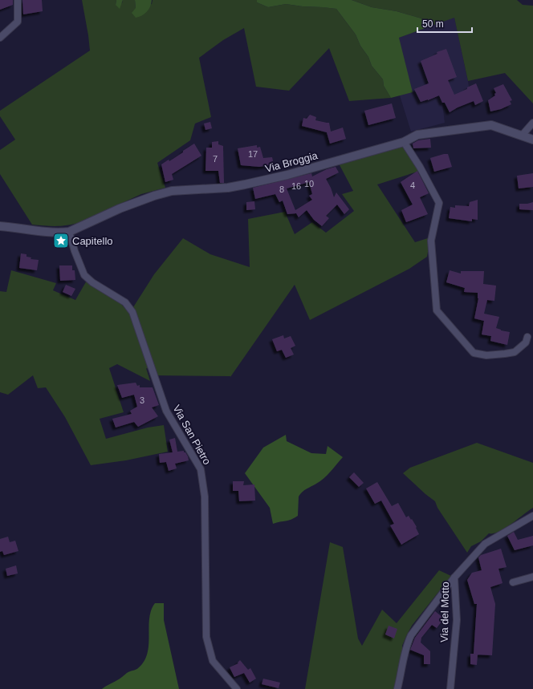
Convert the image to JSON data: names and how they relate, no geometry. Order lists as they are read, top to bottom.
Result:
{
  "streets": {
    "street": ["Via Broggia", "Via San Pietro", "Via del Motto"]
  },
  "crossings": [
    ["Via Broggia", "Via San Pietro"]
  ],
  "places": {
    "place": ["Capitello"]
  },
  "house_numbers": [
    "17",
    "7",
    "10",
    "4",
    "16",
    "8",
    "3"
  ],
  "scale_bar": "50 m"
}
